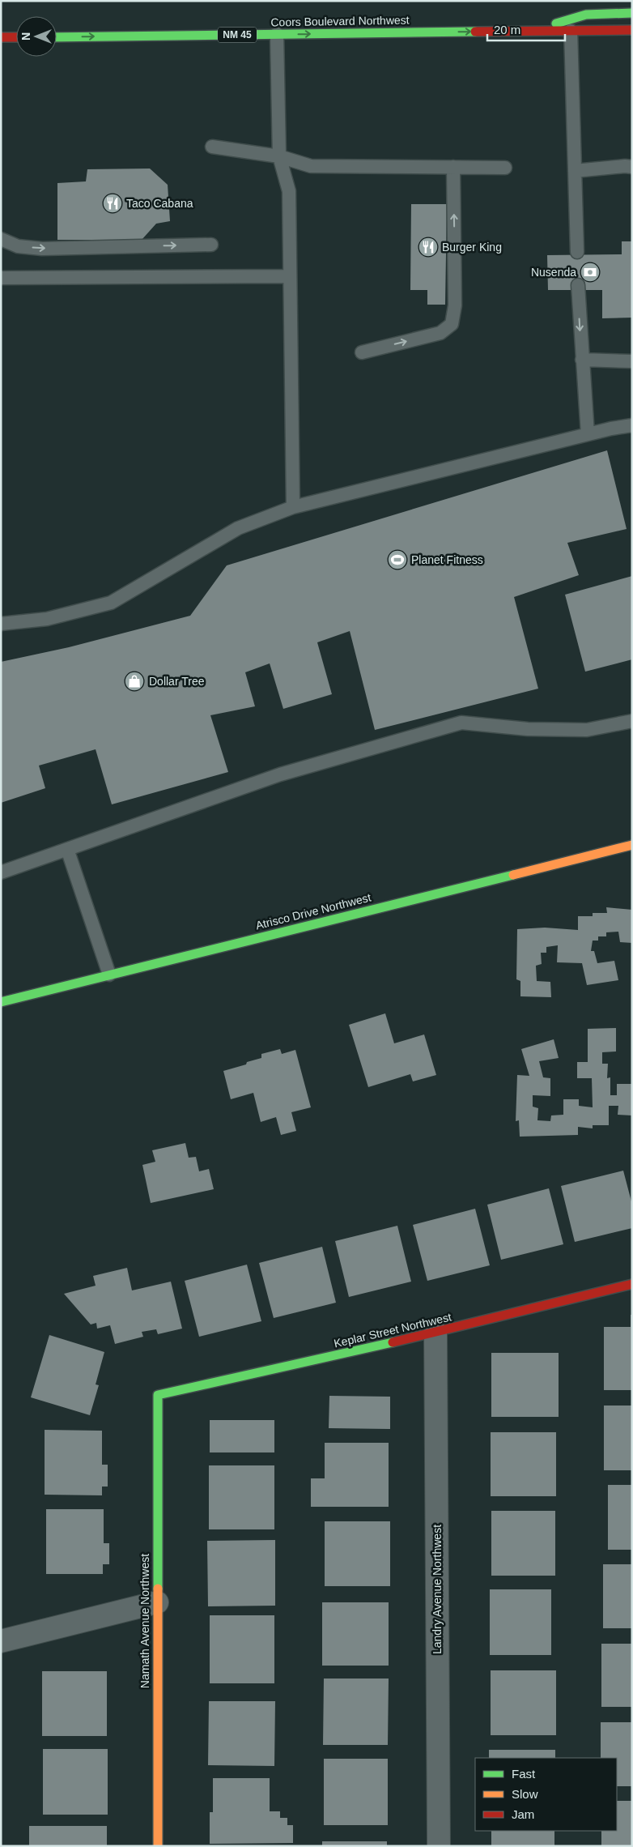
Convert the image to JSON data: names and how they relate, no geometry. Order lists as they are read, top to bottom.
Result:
{
  "streets": {
    "street": [
      "Coors Boulevard Northwest",
      "NM 45",
      "Atrisco Drive Northwest",
      "Keplar Street Northwest",
      "Landry Avenue Northwest",
      "Namath Avenue Northwest"
    ]
  },
  "crossings": [
    ["Keplar Street Northwest", "Landry Avenue Northwest"],
    ["Keplar Street Northwest", "Namath Avenue Northwest"]
  ],
  "one_way": ["Coors Boulevard Northwest"],
  "places": {
    "restaurant": ["Taco Cabana", "Burger King"],
    "bank": ["Nusenda"],
    "sports": ["Planet Fitness"],
    "shop": ["Dollar Tree"]
  },
  "legend": ["Fast", "Slow", "Jam"],
  "scale_bar": "20 m",
  "north": "left"
}
